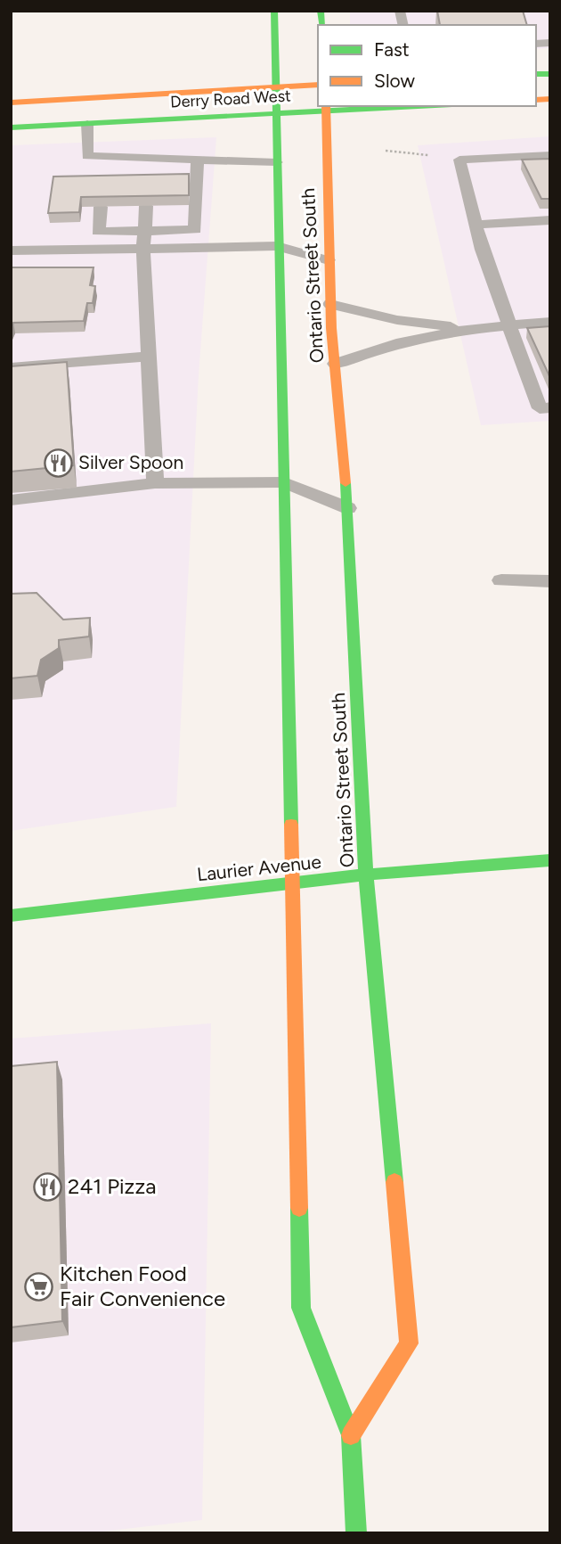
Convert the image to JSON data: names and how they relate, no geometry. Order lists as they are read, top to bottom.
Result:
{
  "streets": {
    "main road": ["Derry Road West", "Ontario Street South", "Laurier Avenue"]
  },
  "crossings": [
    ["Derry Road West", "Ontario Street South"],
    ["Ontario Street South", "Laurier Avenue"]
  ],
  "places": {
    "restaurant": ["Silver Spoon", "241 Pizza"],
    "supermarket": ["Kitchen Food Fair Convenience"]
  },
  "legend": ["Fast", "Slow"]
}
